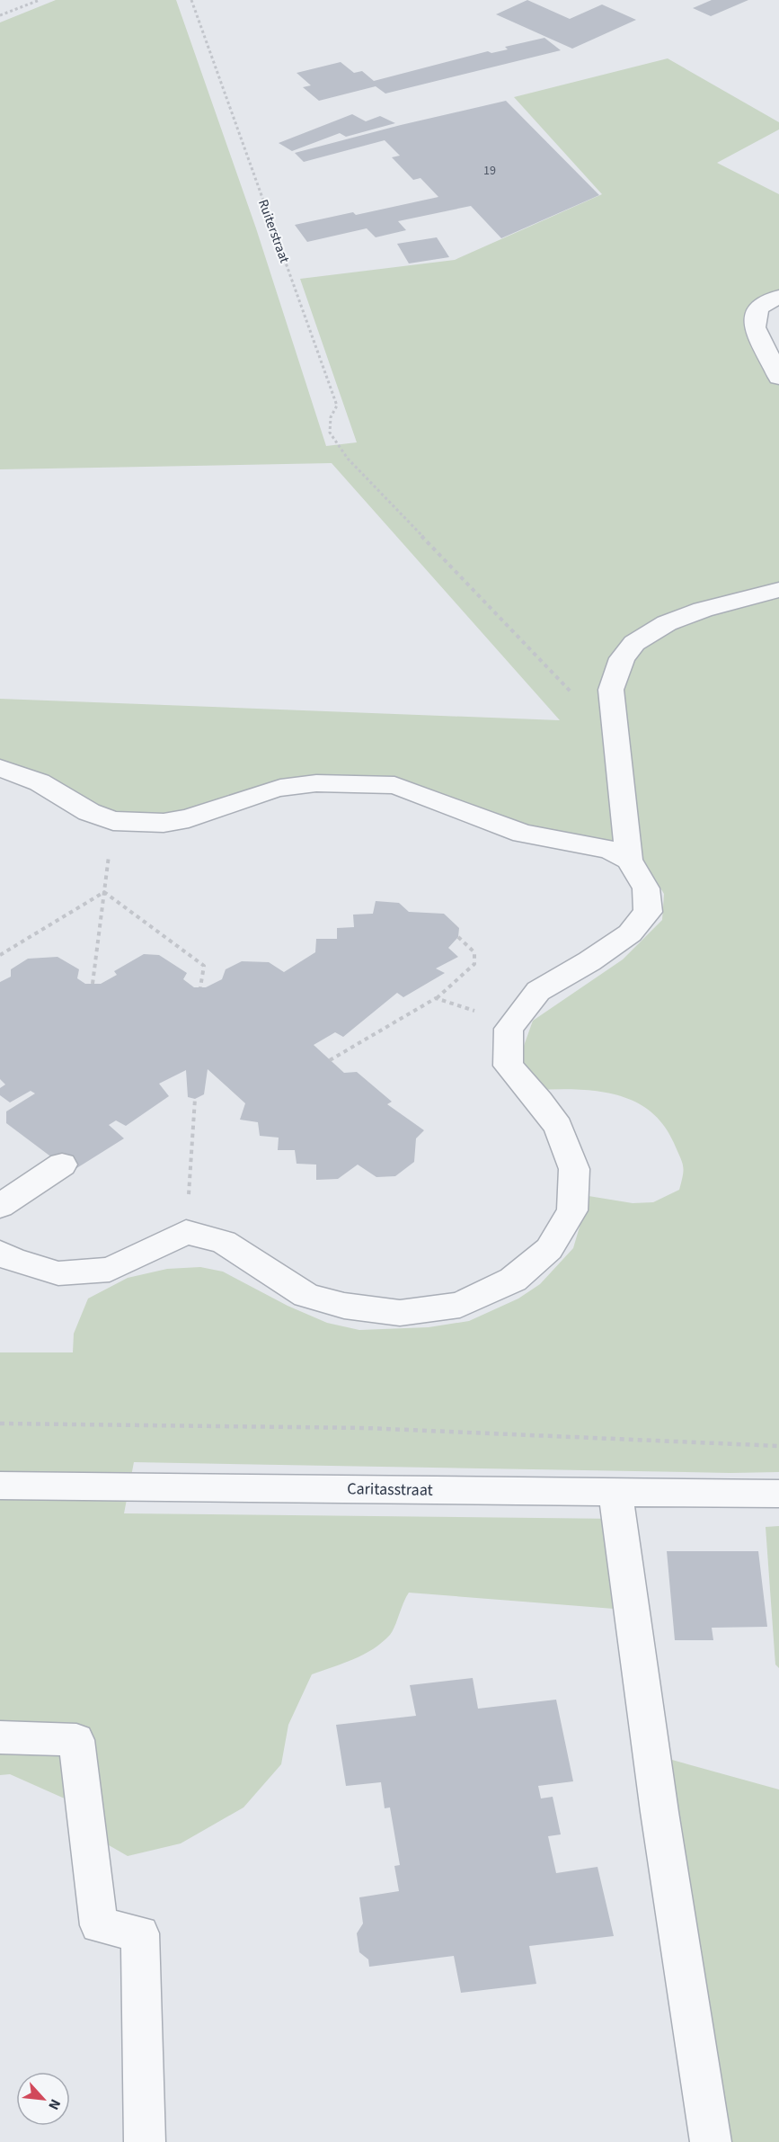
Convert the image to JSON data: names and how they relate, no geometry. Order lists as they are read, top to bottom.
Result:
{
  "streets": {
    "street": ["Caritasstraat"],
    "path": ["Ruiterstraat"]
  },
  "house_numbers": ["19"],
  "north": "bottom right"
}
